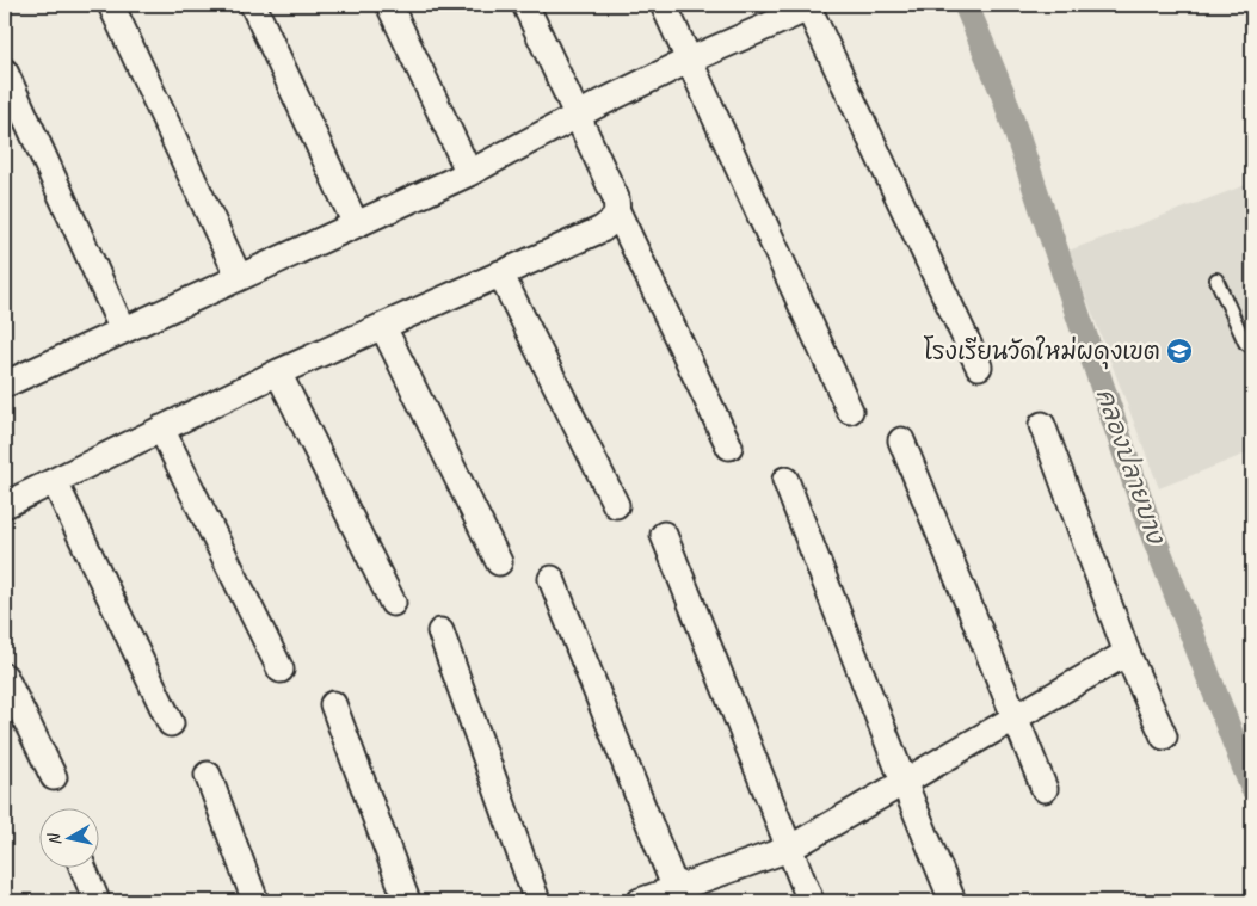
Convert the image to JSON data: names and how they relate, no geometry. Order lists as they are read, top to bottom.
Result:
{
  "water": ["คลองปลายบาง"],
  "places": {
    "school or university": ["โรงเรียนวัดใหม่ผดุงเขต"]
  },
  "north": "left"
}
